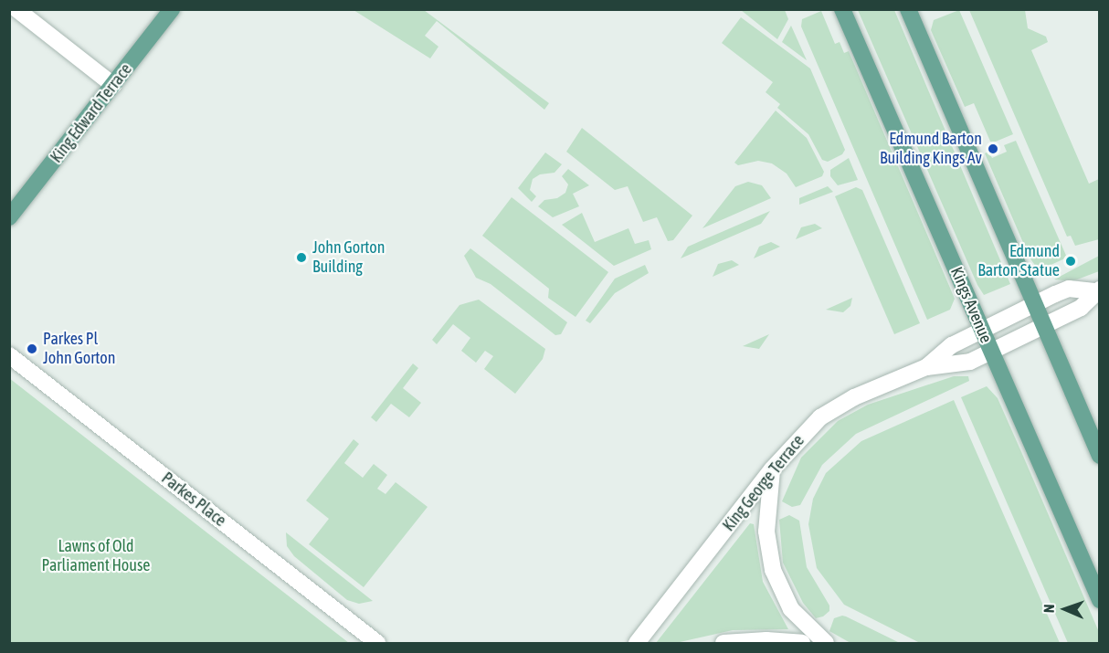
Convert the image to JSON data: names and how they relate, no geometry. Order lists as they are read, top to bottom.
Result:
{
  "streets": {
    "main road": ["King Edward Terrace", "Kings Avenue"],
    "street": ["King George Terrace", "Parkes Place"]
  },
  "crossings": [
    ["Kings Avenue", "King George Terrace"]
  ],
  "parks": ["Lawns of Old Parliament House"],
  "places": [
    "Edmund Barton Building Kings Av",
    "John Gorton Building",
    "Edmund Barton Statue",
    "Parkes Pl John Gorton"
  ],
  "north": "left"
}
